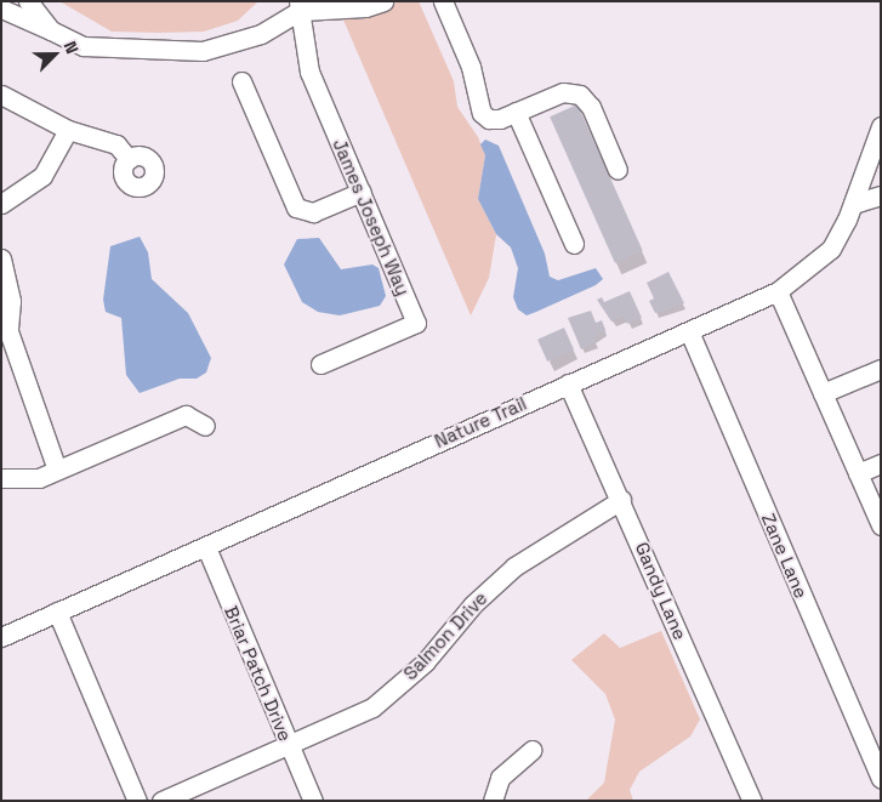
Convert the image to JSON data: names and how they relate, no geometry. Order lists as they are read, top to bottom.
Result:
{
  "streets": {
    "street": [
      "James Joseph Way",
      "Nature Trail",
      "Zane Lane",
      "Gandy Lane",
      "Salmon Drive",
      "Briar Patch Drive"
    ]
  },
  "crossings": [
    ["Nature Trail", "Zane Lane"],
    ["Nature Trail", "Gandy Lane"],
    ["Nature Trail", "Briar Patch Drive"],
    ["Gandy Lane", "Salmon Drive"],
    ["Salmon Drive", "Briar Patch Drive"]
  ],
  "north": "top right"
}
